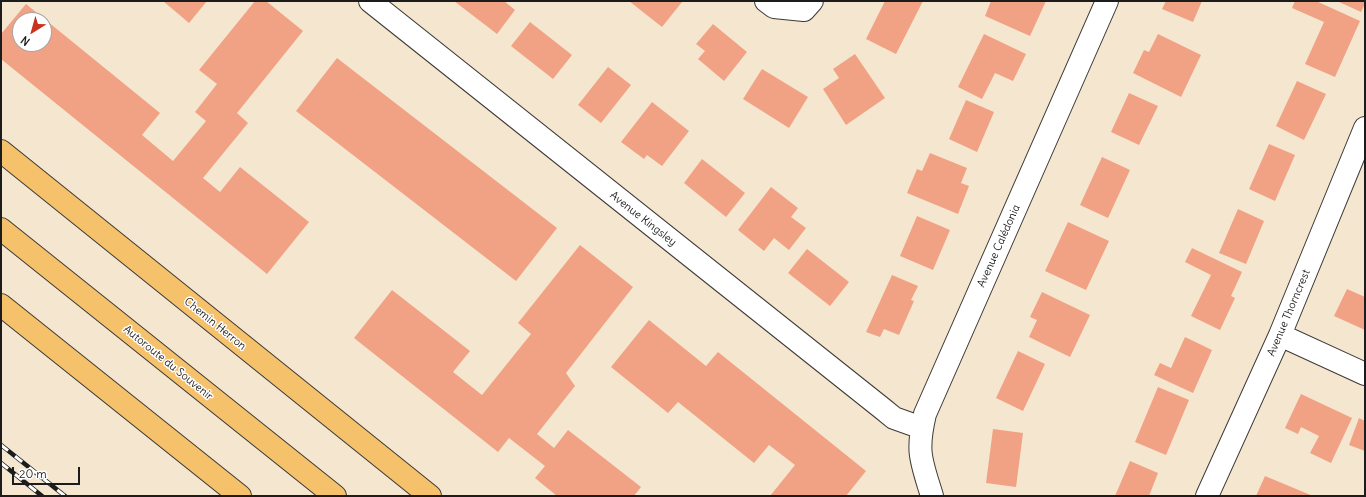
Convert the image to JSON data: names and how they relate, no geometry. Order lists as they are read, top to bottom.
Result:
{
  "streets": {
    "main road": ["Chemin Herron", "Autoroute du Souvenir"],
    "street": ["Avenue Kingsley", "Avenue Calédonia", "Avenue Thorncrest"]
  },
  "crossings": [
    ["Avenue Kingsley", "Avenue Calédonia"]
  ],
  "scale_bar": "20 m",
  "north": "bottom left"
}
